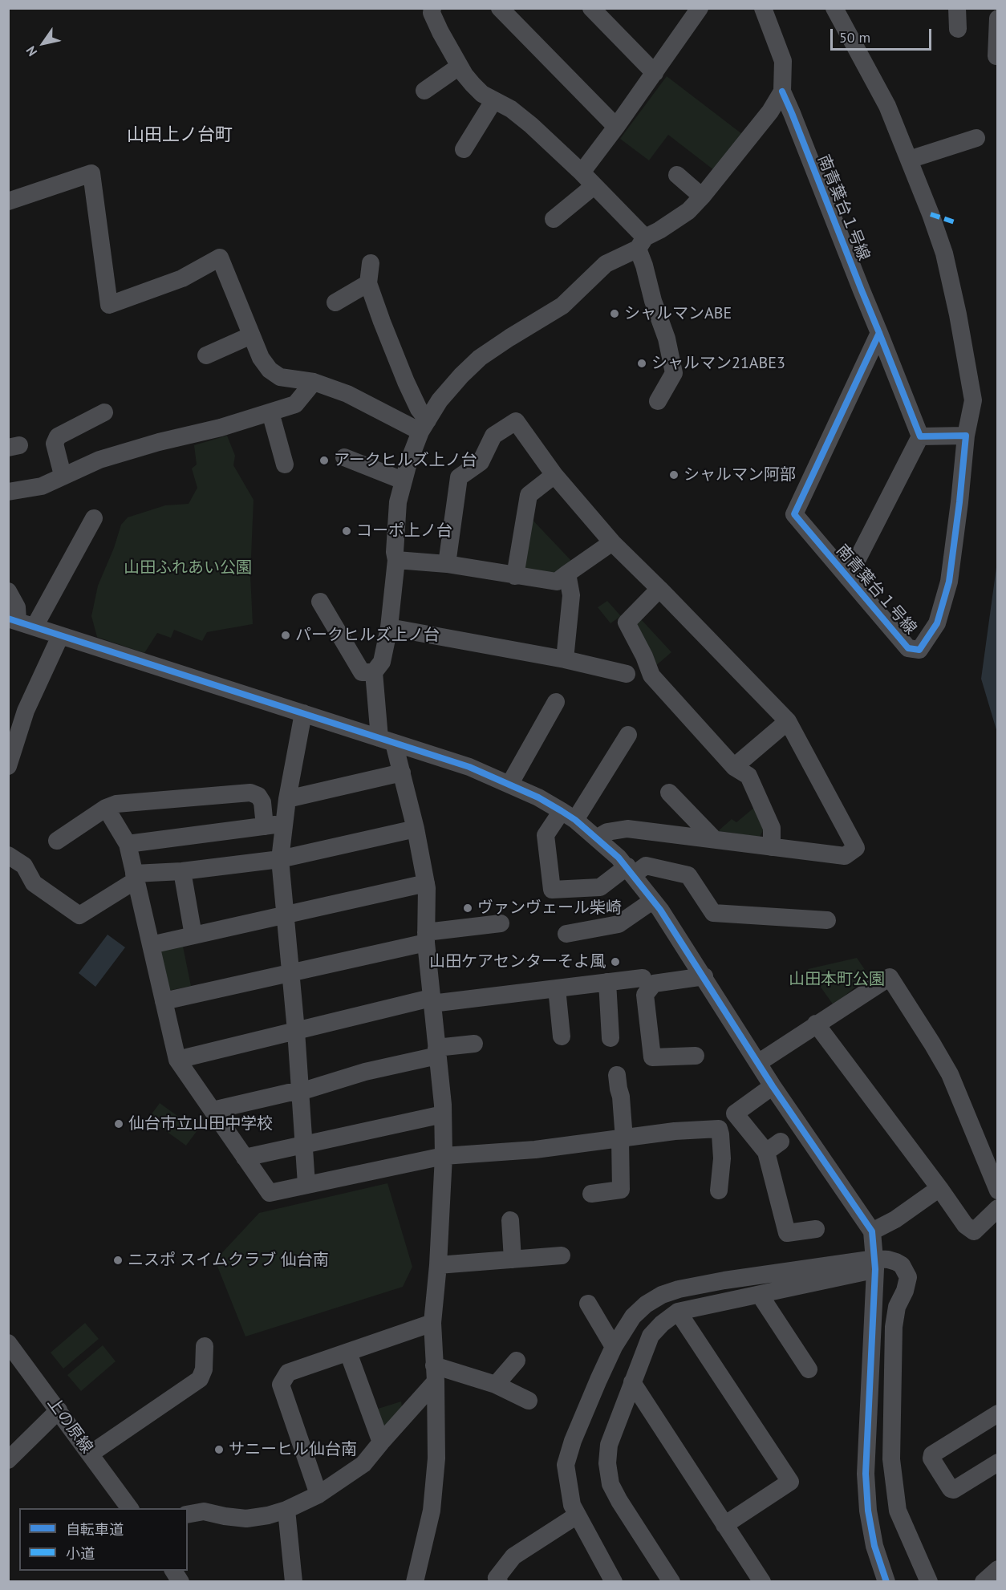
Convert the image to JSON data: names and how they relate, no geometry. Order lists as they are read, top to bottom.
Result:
{
  "streets": {
    "street": ["南青葉台１号線", "上の原線"]
  },
  "districts": ["山田上ノ台町"],
  "parks": ["山田ふれあい公園", "山田本町公園"],
  "places": [
    "シャルマンABE",
    "シャルマン21ABE3",
    "アークヒルズ上ノ台",
    "シャルマン阿部",
    "コーポ上ノ台",
    "パークヒルズ上ノ台",
    "ヴァンヴェール柴崎",
    "山田ケアセンターそよ風",
    "仙台市立山田中学校",
    "ニスポ スイムクラブ 仙台南",
    "サニーヒル仙台南"
  ],
  "legend": ["自転車道", "小道"],
  "scale_bar": "50 m",
  "north": "bottom left"
}
